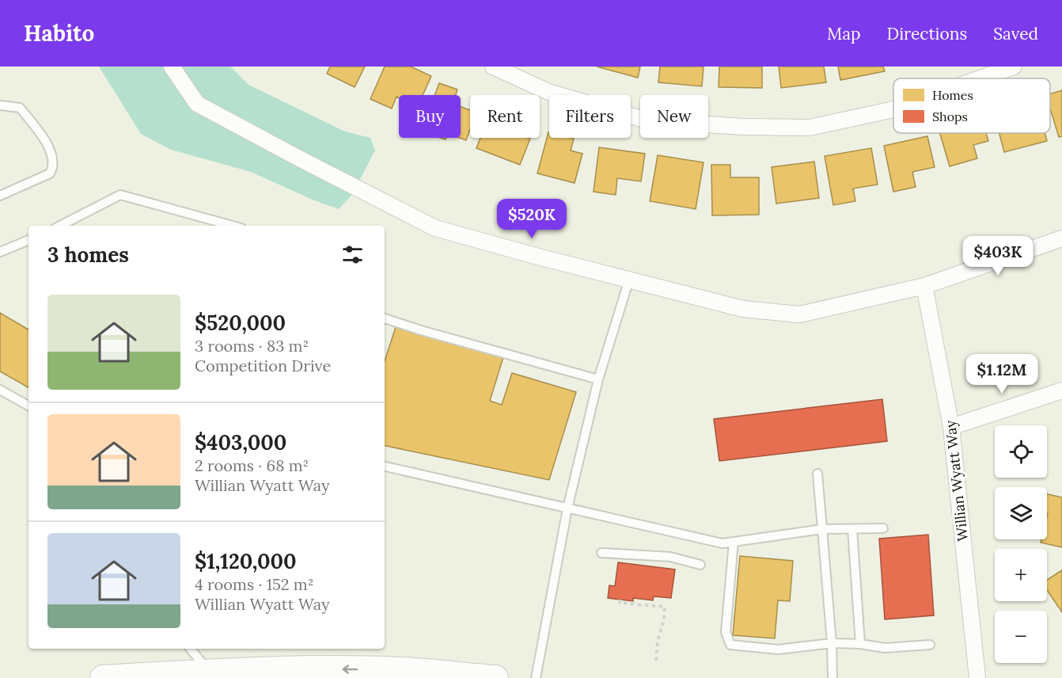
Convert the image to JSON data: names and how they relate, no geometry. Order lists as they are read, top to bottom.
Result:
{
  "streets": {
    "street": ["Willian Wyatt Way"]
  },
  "legend": ["Homes", "Shops"],
  "page": {
    "header": "Habito",
    "nav": ["Map", "Directions", "Saved"],
    "chip": [
      "Buy",
      "Rent",
      "Filters",
      "New"
    ],
    "price": ["$520K", "$403K", "$1.12M"],
    "heading": "3 homes",
    "list": [
      {
        "name": "$520,000",
        "note": "3 rooms · 83 m² · Competition Drive"
      },
      {
        "name": "$403,000",
        "note": "2 rooms · 68 m² · Willian Wyatt Way"
      },
      {
        "name": "$1,120,000",
        "note": "4 rooms · 152 m² · Willian Wyatt Way"
      }
    ],
    "map_buttons": ["+", "−"]
  }
}
